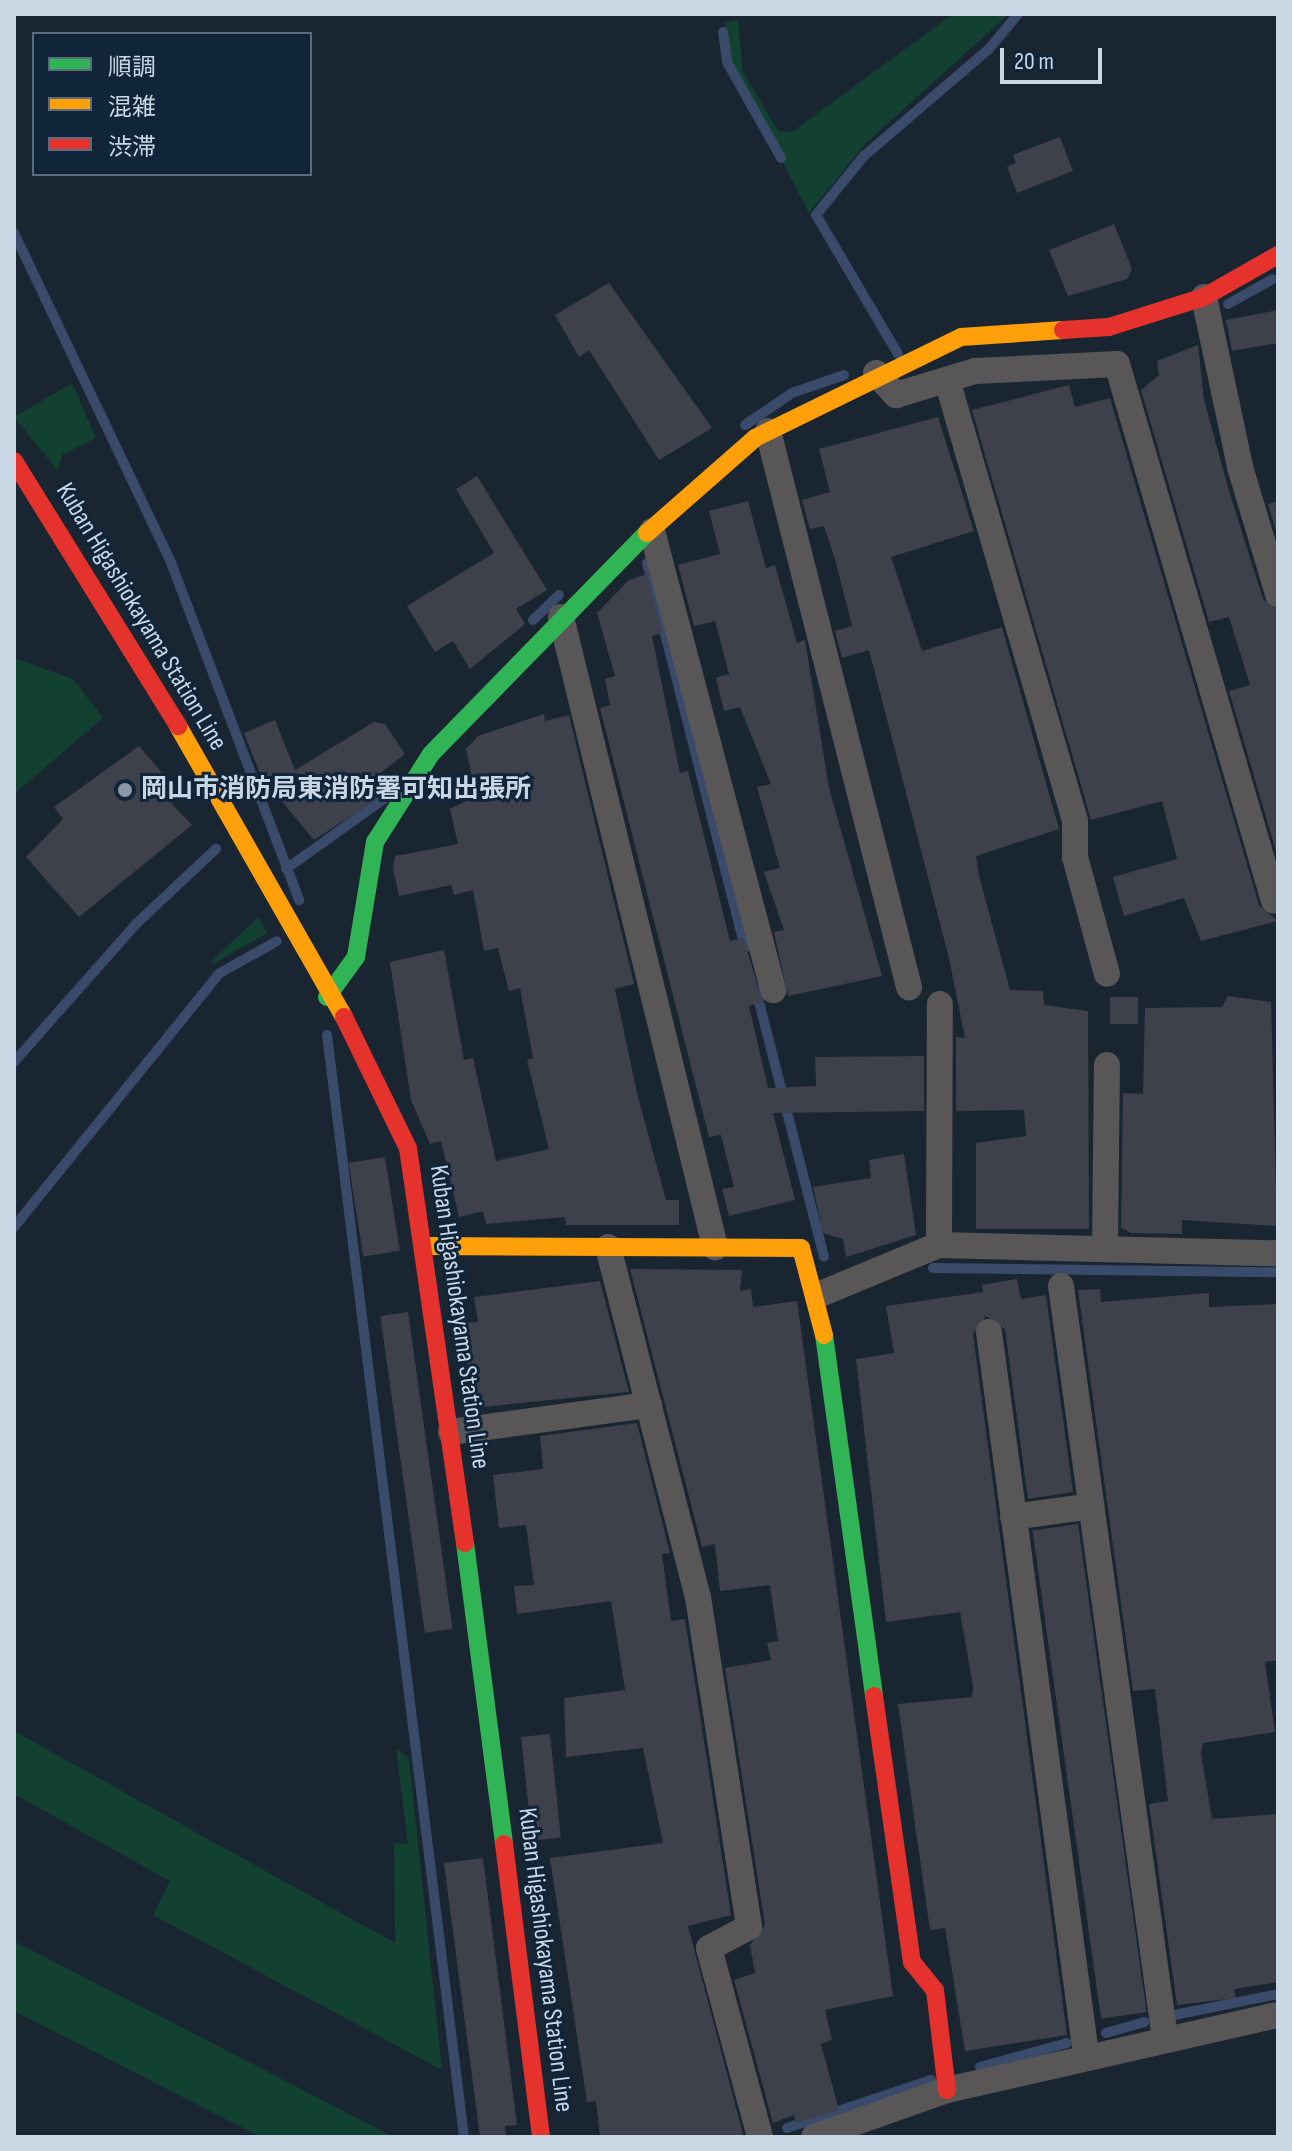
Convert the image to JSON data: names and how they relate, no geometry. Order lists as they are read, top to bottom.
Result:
{
  "streets": {
    "street": ["Kuban Higashiokayama Station Line"]
  },
  "places": ["岡山市消防局東消防署可知出張所"],
  "legend": ["順調", "混雑", "渋滞"],
  "scale_bar": "20 m"
}
